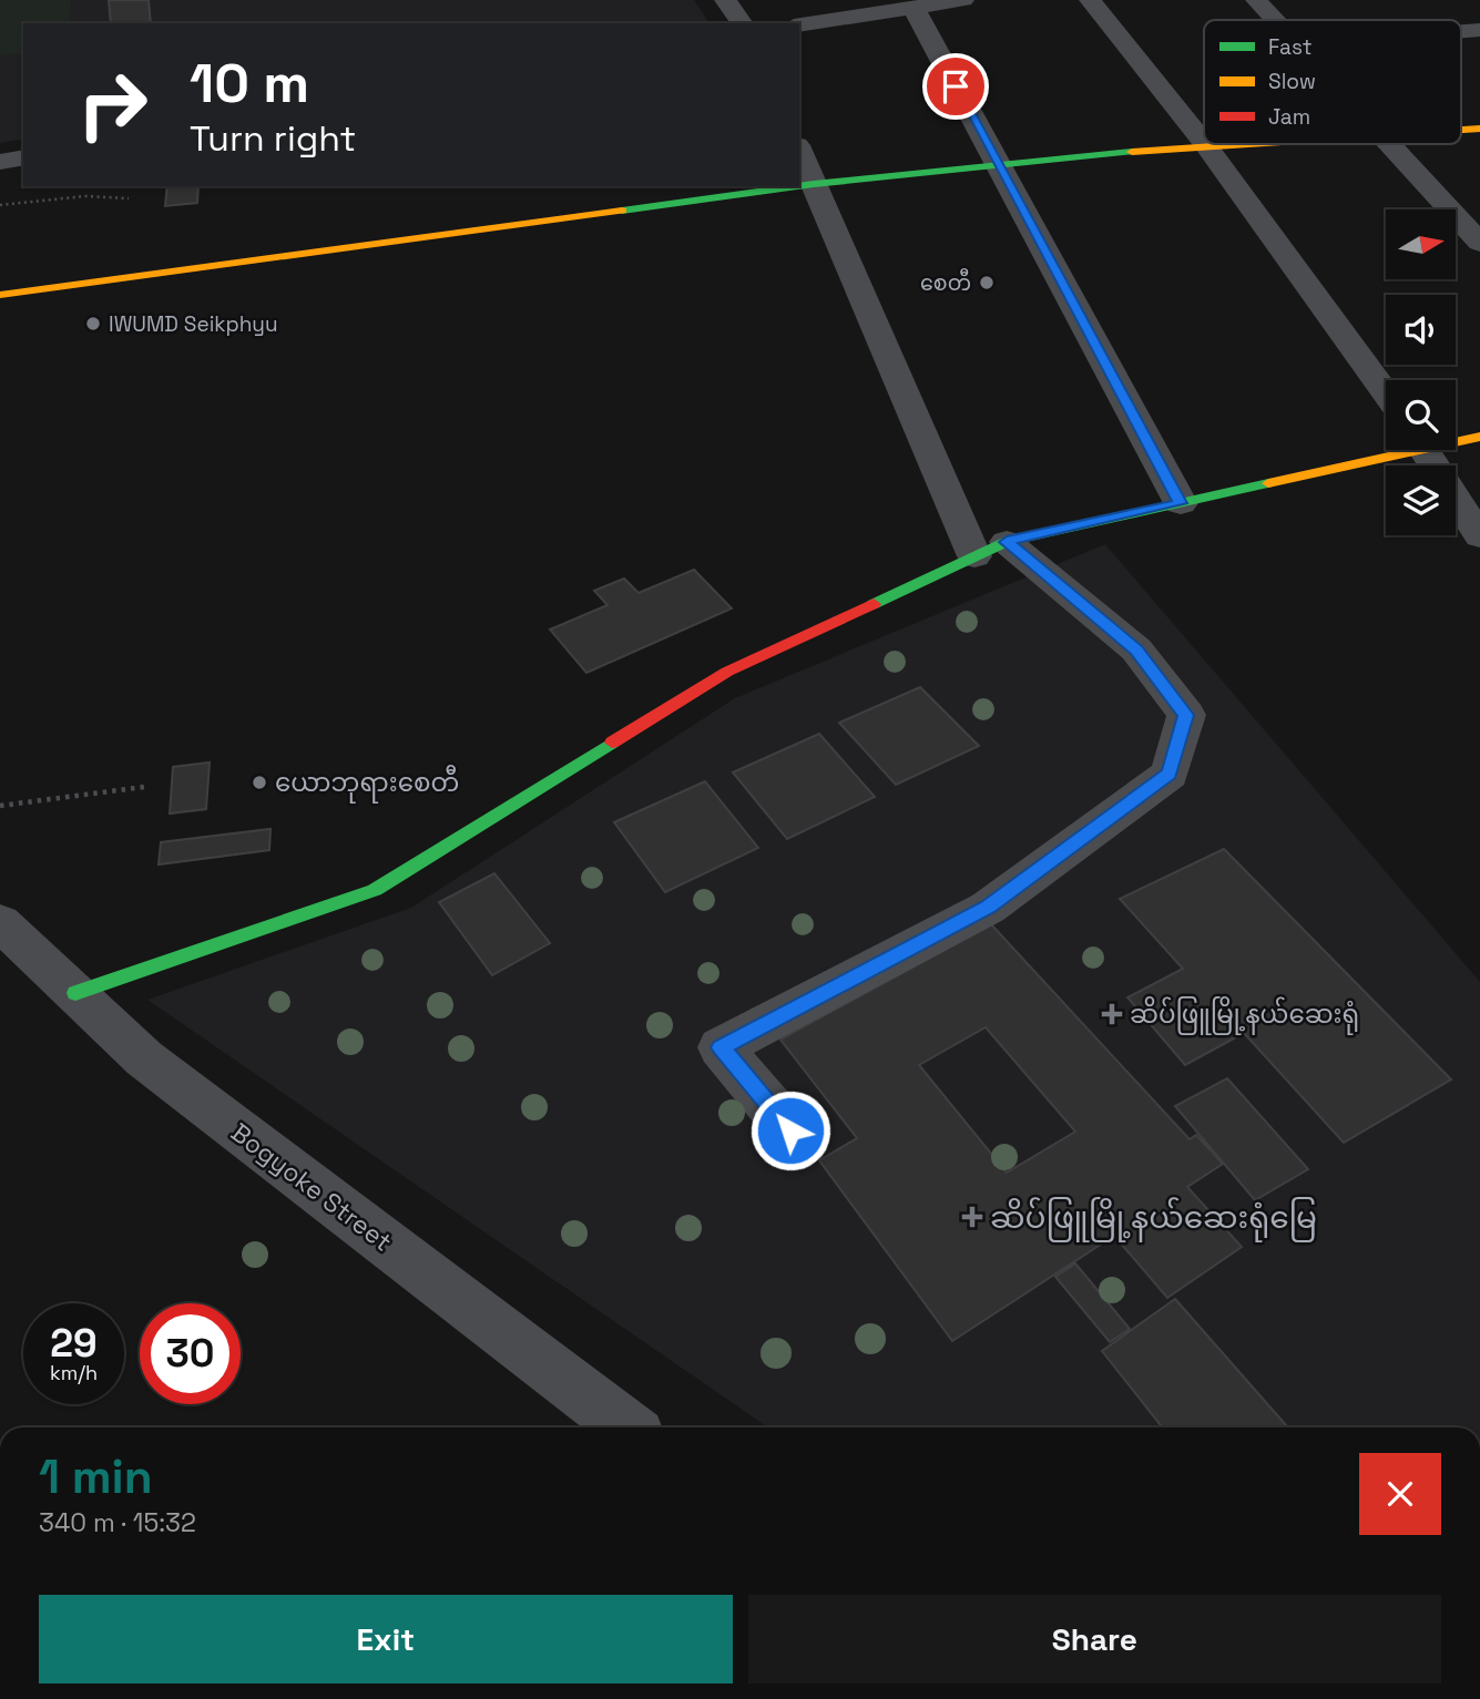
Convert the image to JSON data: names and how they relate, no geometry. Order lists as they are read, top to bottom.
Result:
{
  "streets": {
    "street": ["Bogyoke Street"]
  },
  "places": {
    "other": ["စေတီ", "IWUMD Seikphyu", "ယောဘုရားစေတီ"],
    "health": ["ဆိပ်ဖြူမြို့နယ်ဆေးရုံ", "ဆိပ်ဖြူမြို့နယ်ဆေးရုံမြေ"]
  },
  "legend": ["Fast", "Slow", "Jam"],
  "north": "right",
  "page": {
    "turn": ["10 m", "Turn right"],
    "speed": "29 km/h",
    "limit": "30",
    "heading": ["1 min", "340 m · 15:32"],
    "buttons": ["Exit", "Share"]
  }
}
